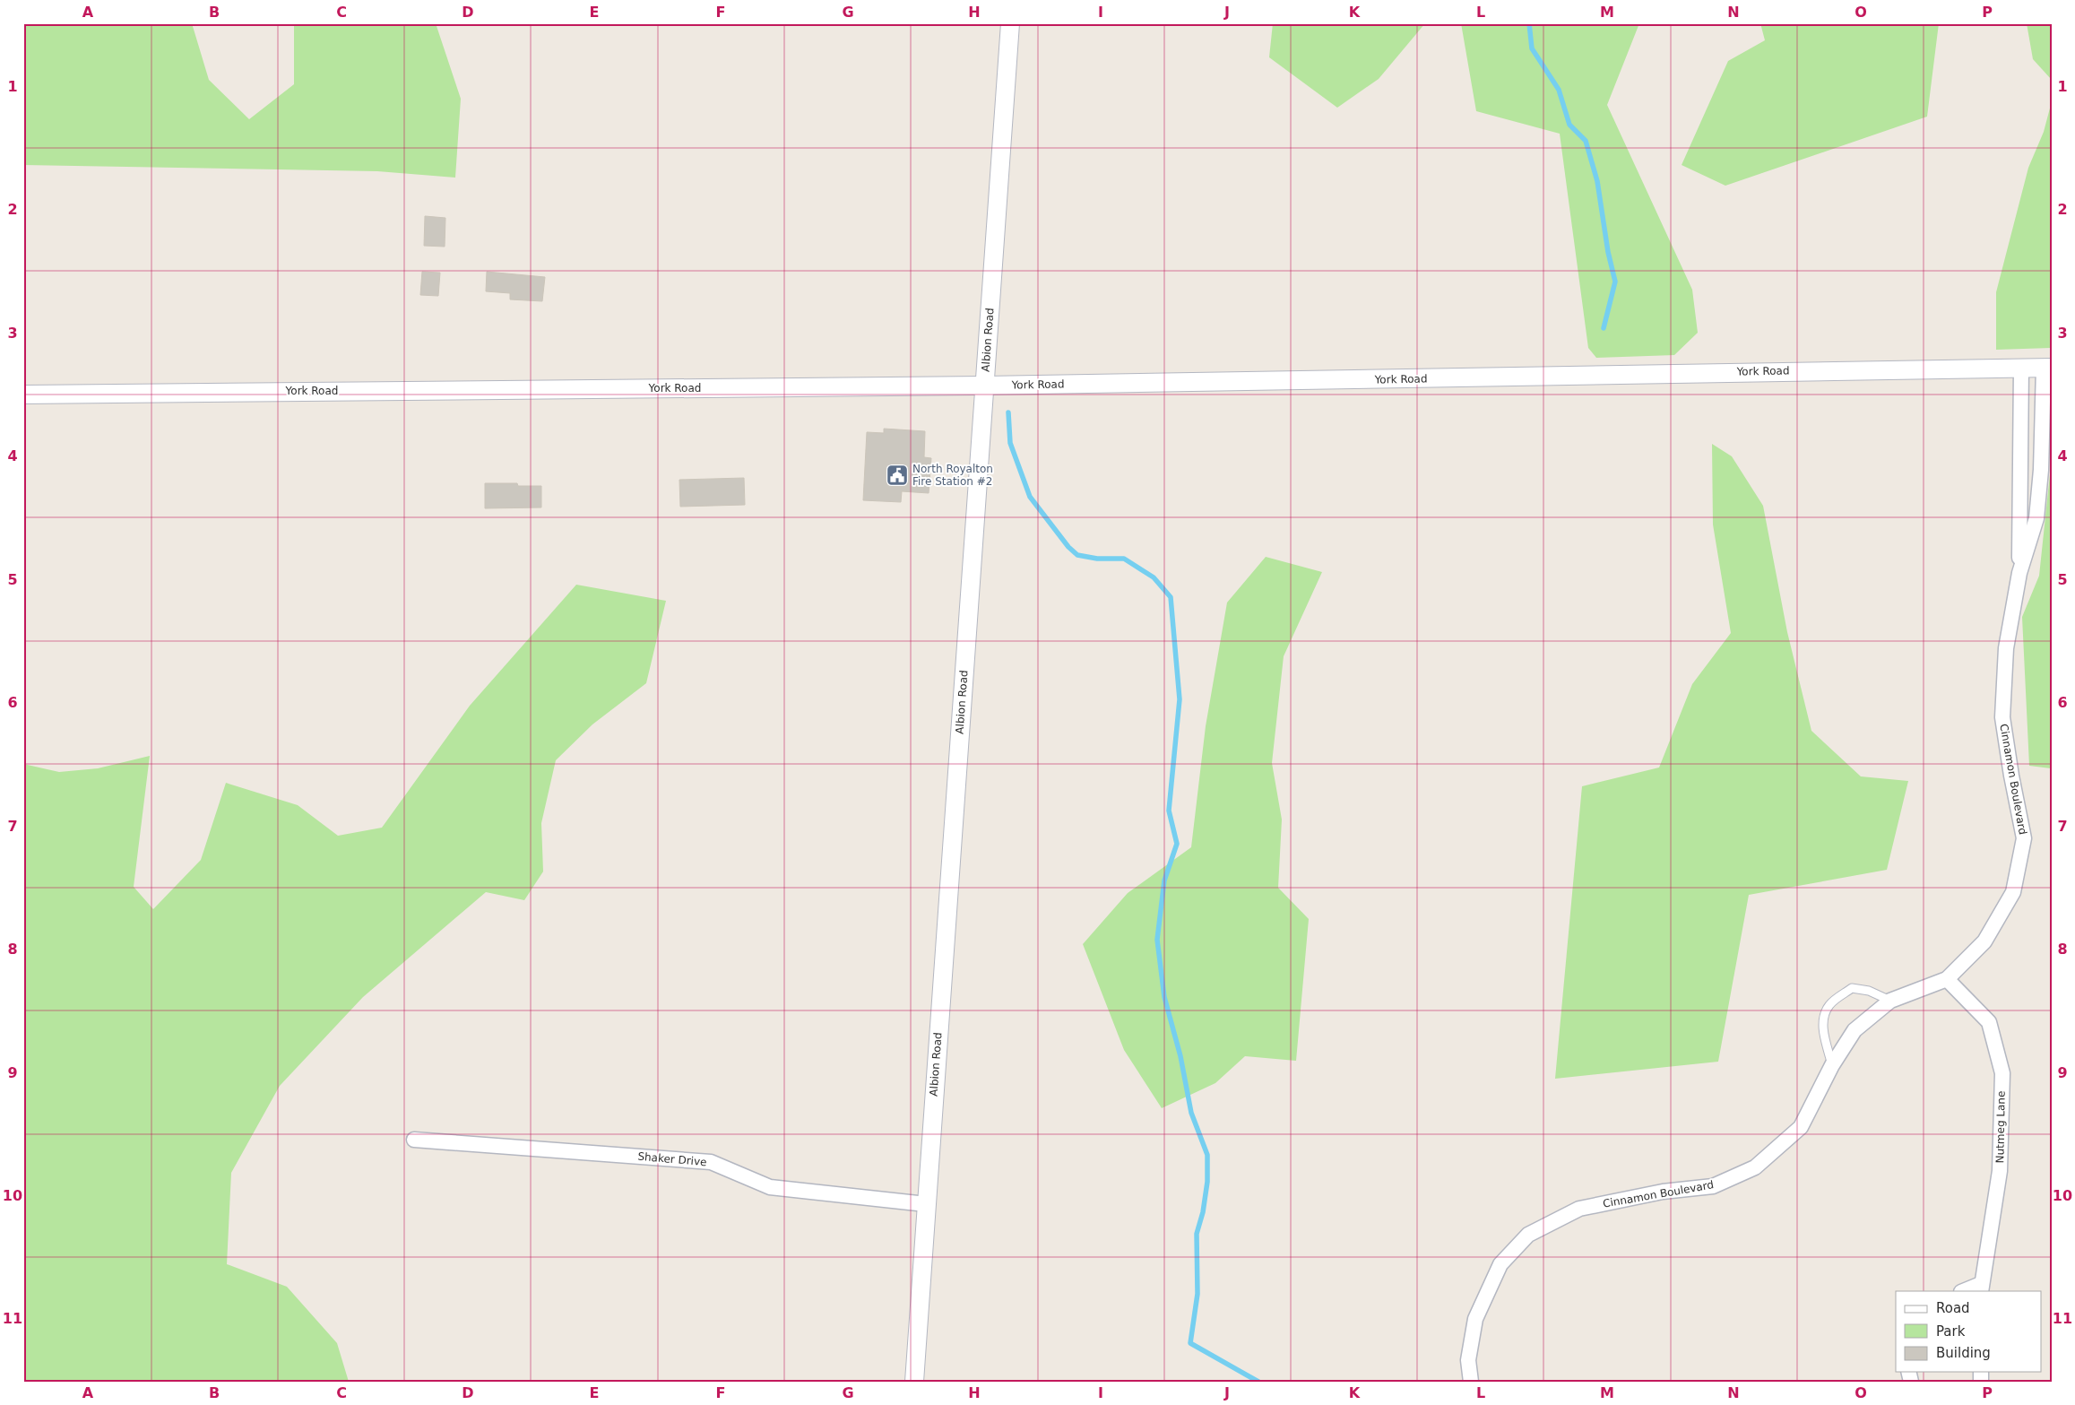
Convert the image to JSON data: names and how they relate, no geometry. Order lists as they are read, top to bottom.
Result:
{
  "streets": {
    "street": [
      "Albion Road",
      "York Road",
      "Cinnamon Boulevard",
      "Nutmeg Lane",
      "Shaker Drive"
    ]
  },
  "crossings": [
    ["Albion Road", "York Road"],
    ["Albion Road", "Shaker Drive"],
    ["York Road", "Cinnamon Boulevard"],
    ["Cinnamon Boulevard", "Nutmeg Lane"]
  ],
  "places": {
    "public building": ["North Royalton Fire Station #2"]
  },
  "legend": ["Road", "Park", "Building"],
  "grid": {
    "columns": [
      "A",
      "B",
      "C",
      "D",
      "E",
      "F",
      "G",
      "H",
      "I",
      "J",
      "K",
      "L",
      "M",
      "N",
      "O",
      "P"
    ],
    "rows": [
      "1",
      "2",
      "3",
      "4",
      "5",
      "6",
      "7",
      "8",
      "9",
      "10",
      "11"
    ]
  }
}
